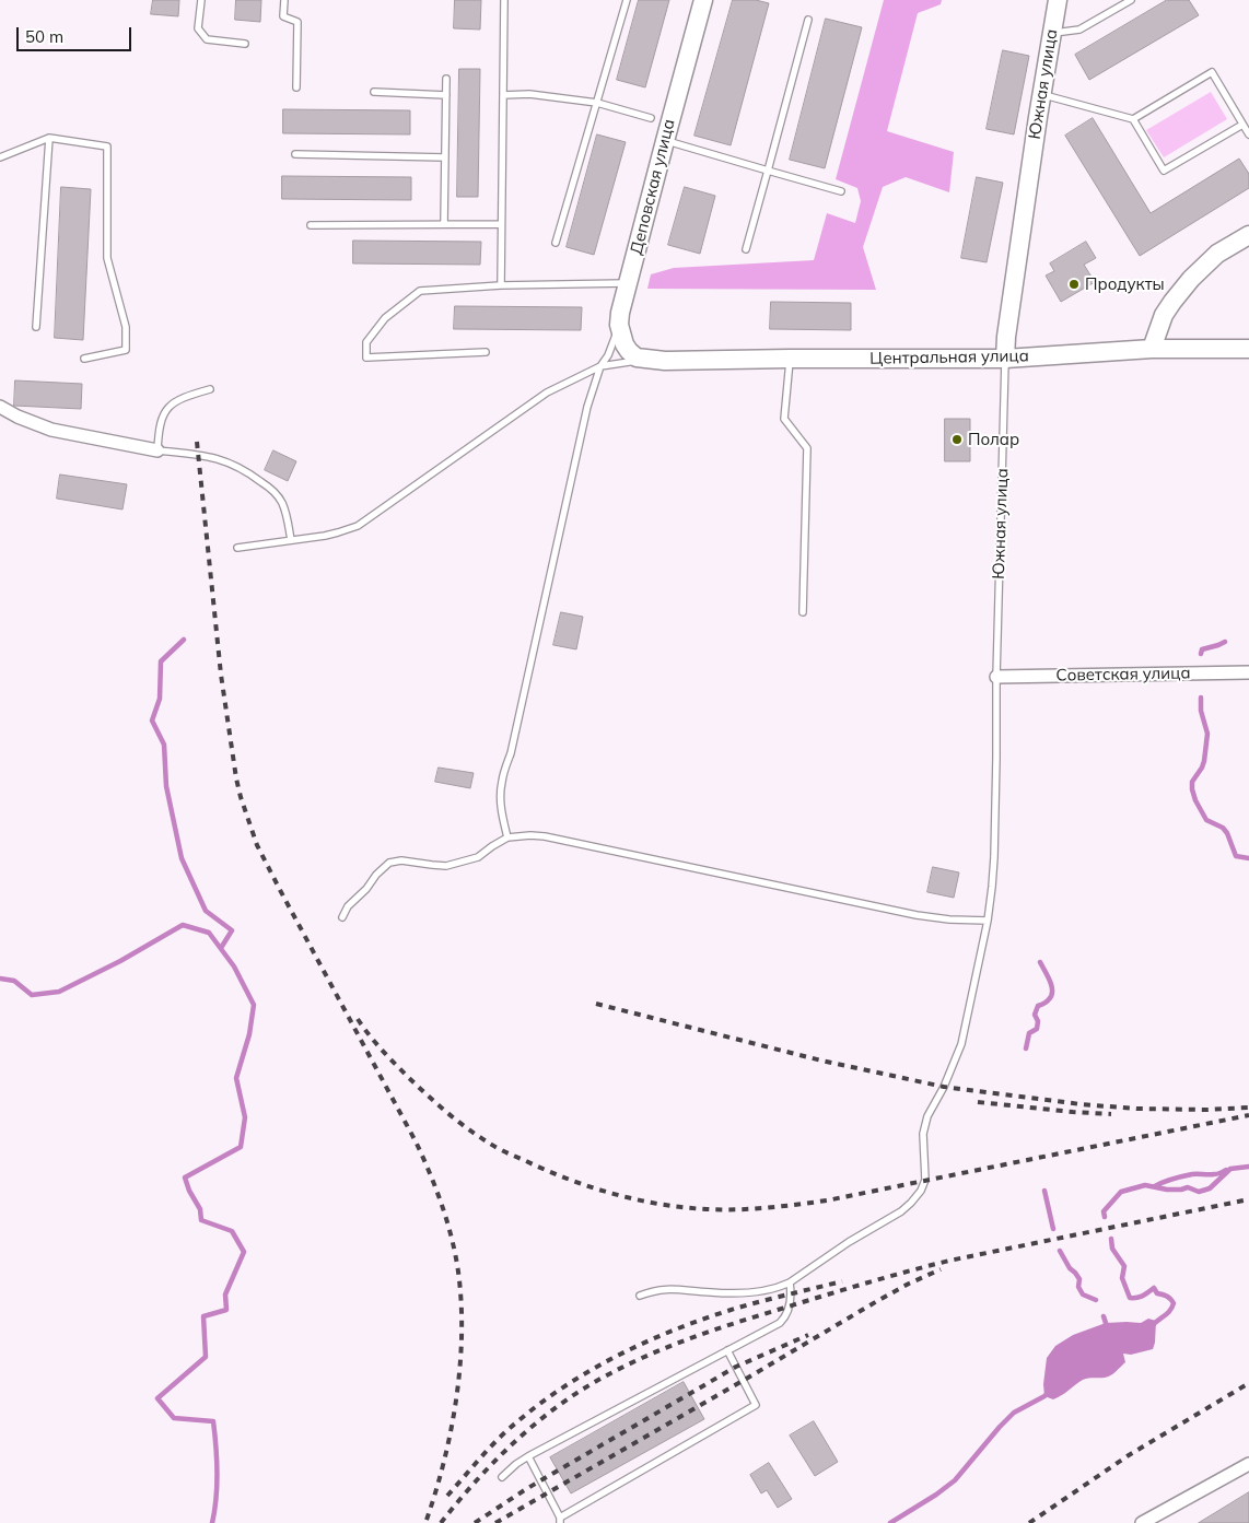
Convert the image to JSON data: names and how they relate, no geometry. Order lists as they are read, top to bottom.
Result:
{
  "streets": {
    "street": [
      "Южная улица",
      "Деповская улица",
      "Центральная улица",
      "Советская улица"
    ]
  },
  "crossings": [
    ["Южная улица", "Центральная улица"],
    ["Южная улица", "Советская улица"]
  ],
  "places": ["Продукты", "Полар"],
  "scale_bar": "50 m"
}
